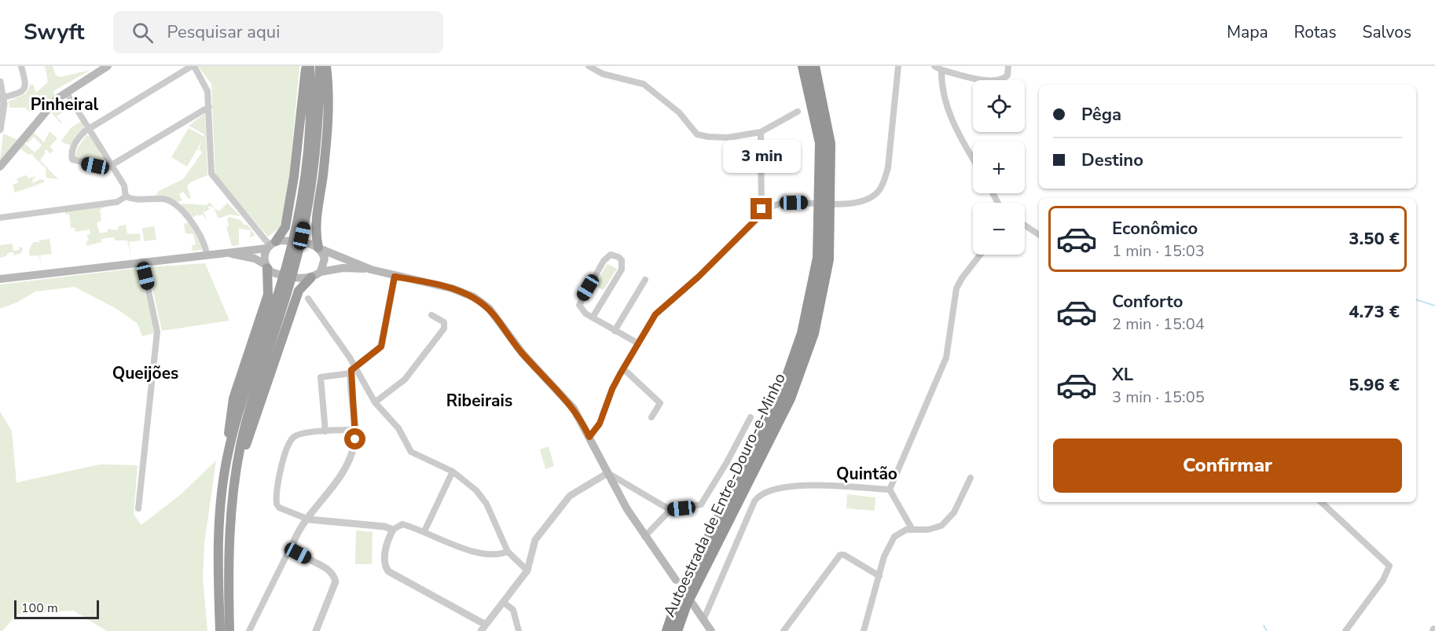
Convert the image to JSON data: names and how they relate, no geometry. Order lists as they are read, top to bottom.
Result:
{
  "streets": {
    "highway": ["Autoestrada de Entre-Douro-e-Minho"]
  },
  "districts": [
    "Pinheiral",
    "Queijões",
    "Ribeirais",
    "Quintão"
  ],
  "scale_bar": "100 m",
  "page": {
    "header": "Swyft",
    "search": "Pesquisar aqui",
    "nav": ["Mapa", "Rotas", "Salvos"],
    "map_buttons": ["+", "−"],
    "banner": ["Pêga", "Destino"],
    "bubble": "3 min",
    "list": [
      {
        "name": "Econômico",
        "note": "1 min · 15:03",
        "value": "3.50 €"
      },
      {
        "name": "Conforto",
        "note": "2 min · 15:04",
        "value": "4.73 €"
      },
      {
        "name": "XL",
        "note": "3 min · 15:05",
        "value": "5.96 €"
      }
    ],
    "buttons": "Confirmar",
    "scale": "100 m"
  }
}
